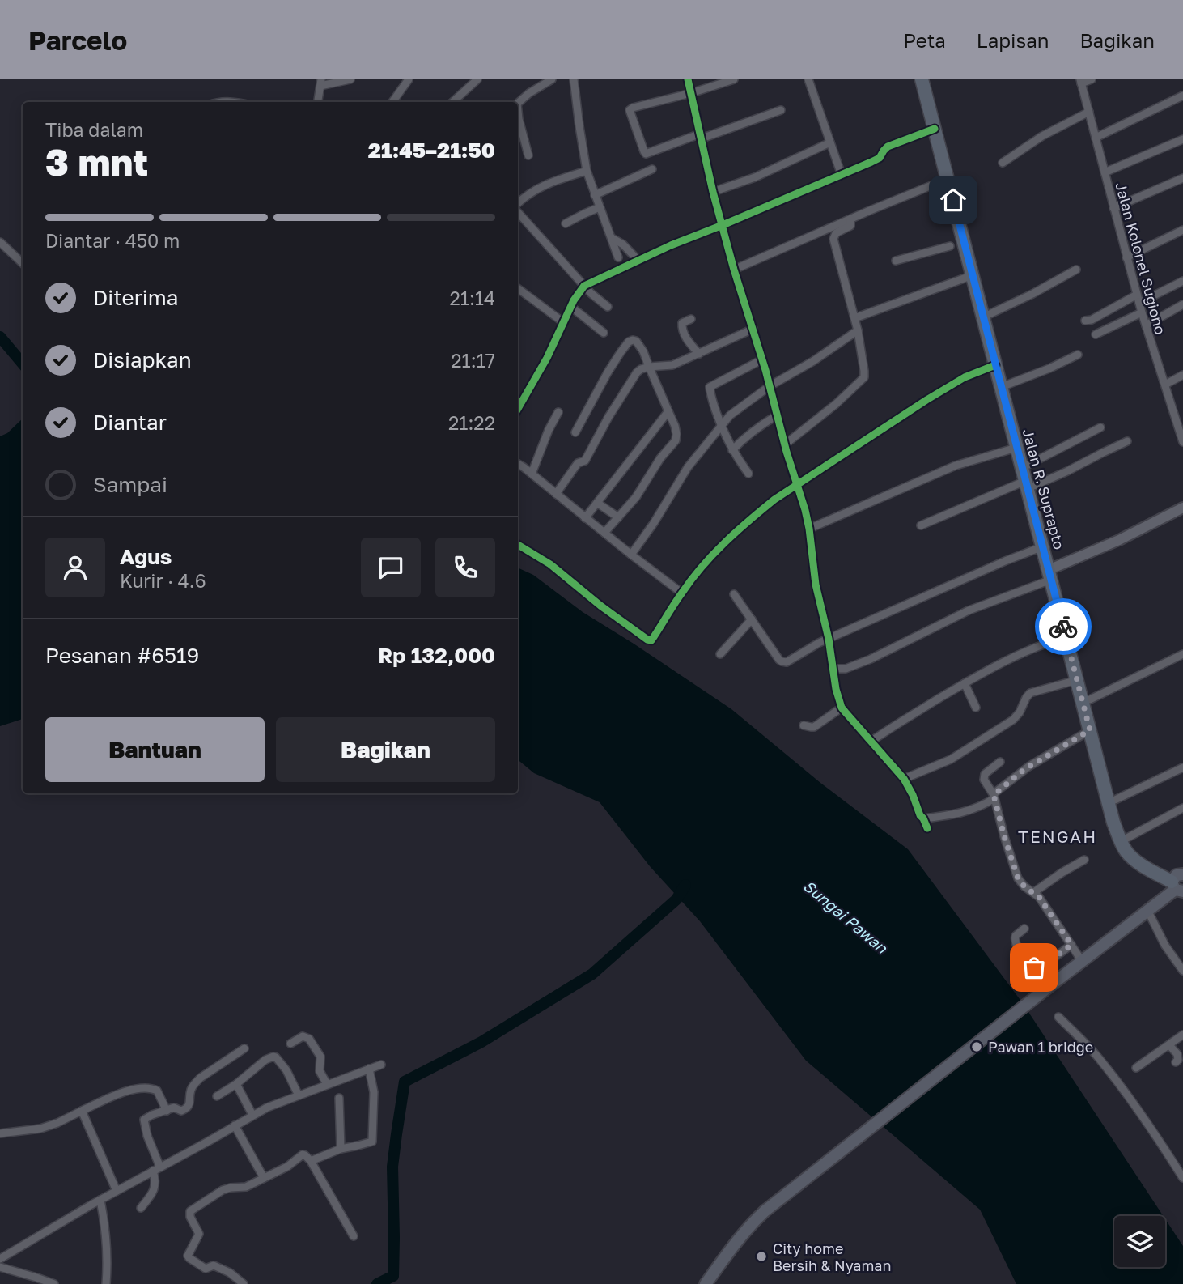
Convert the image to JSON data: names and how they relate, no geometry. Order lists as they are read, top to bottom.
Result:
{
  "streets": {
    "highway": ["Jalan R. Suprapto"],
    "street": ["Jalan Kolonel Sugiono"]
  },
  "districts": ["TENGAH"],
  "water": ["Sungai Pawan"],
  "places": ["Pawan 1 bridge", "City home Bersih & Nyaman"],
  "page": {
    "header": "Parcelo",
    "nav": ["Peta", "Lapisan", "Bagikan"],
    "heading": ["3 mnt", "Tiba dalam", "21:45–21:50"],
    "panel": [
      "Agus",
      "Kurir · 4.6",
      "Pesanan #6519",
      "Rp 132,000"
    ],
    "bar": "Diantar · 450 m",
    "list": [
      ["Diterima", "21:14"],
      ["Disiapkan", "21:17"],
      ["Diantar", "21:22"],
      "Sampai"
    ],
    "buttons": ["Bantuan", "Bagikan"]
  }
}
